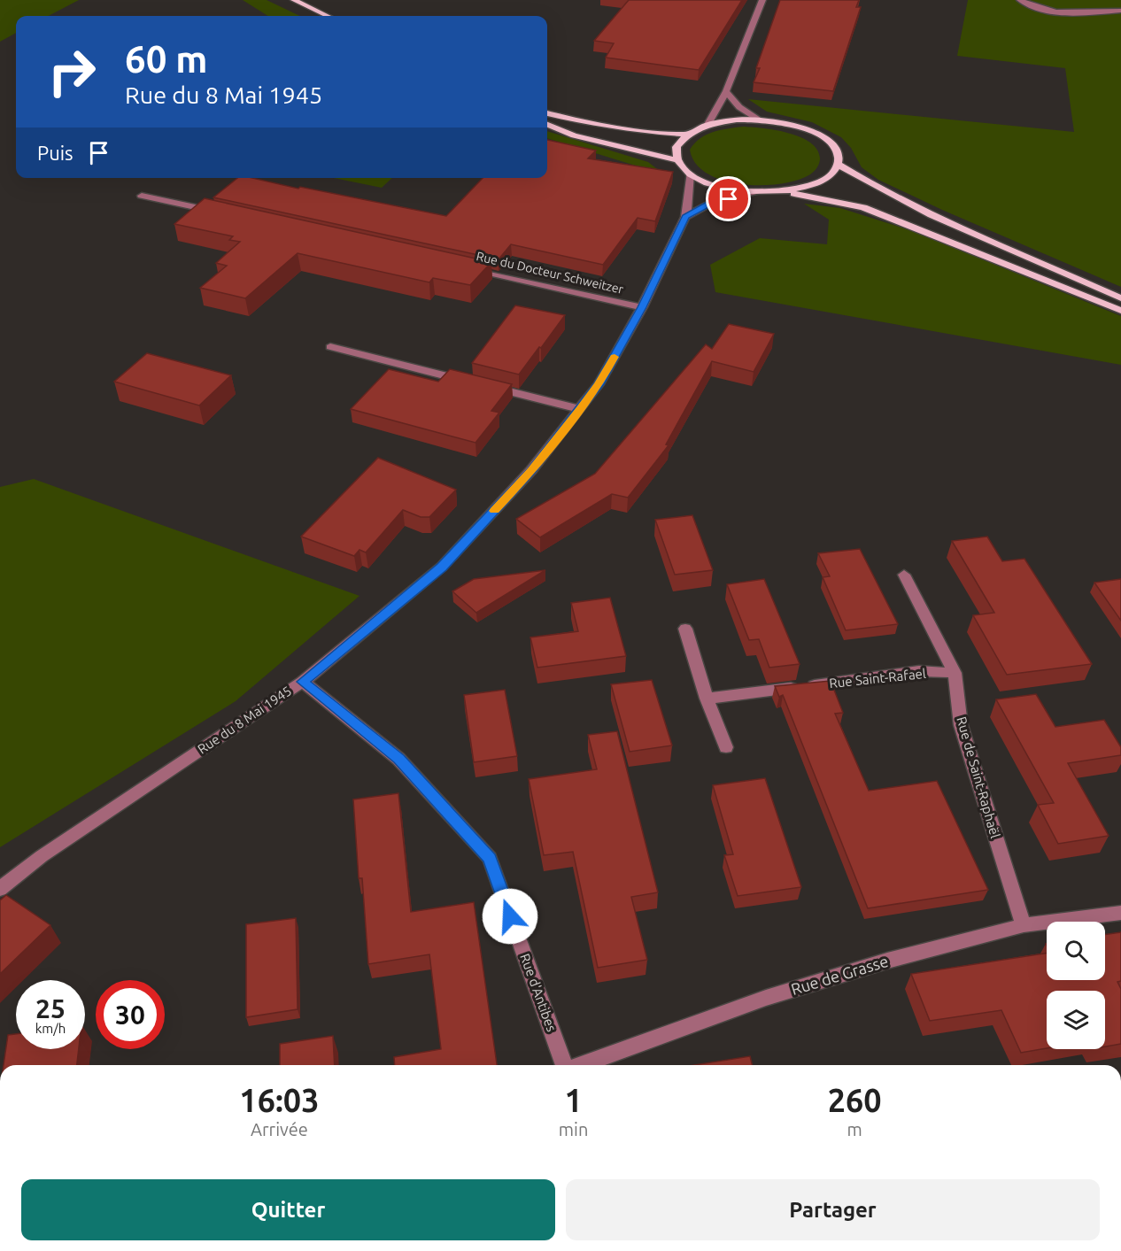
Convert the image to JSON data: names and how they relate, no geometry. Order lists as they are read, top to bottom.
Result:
{
  "streets": {
    "street": [
      "Rue du Docteur Schweitzer",
      "Rue Saint-Rafael",
      "Rue du 8 Mai 1945",
      "Rue de Saint-Raphaël",
      "Rue de Grasse",
      "Rue d'Antibes"
    ]
  },
  "crossings": [
    ["Rue du Docteur Schweitzer", "Rue du 8 Mai 1945"],
    ["Rue Saint-Rafael", "Rue de Saint-Raphaël"],
    ["Rue du 8 Mai 1945", "Rue d'Antibes"],
    ["Rue de Saint-Raphaël", "Rue de Grasse"]
  ],
  "page": {
    "turn": ["60 m", "Rue du 8 Mai 1945"],
    "then": "Puis",
    "speed": "25 km/h",
    "limit": "30",
    "eta": [
      "16:03",
      "Arrivée",
      "1",
      "min",
      "260",
      "m"
    ],
    "buttons": ["Quitter", "Partager"]
  }
}
